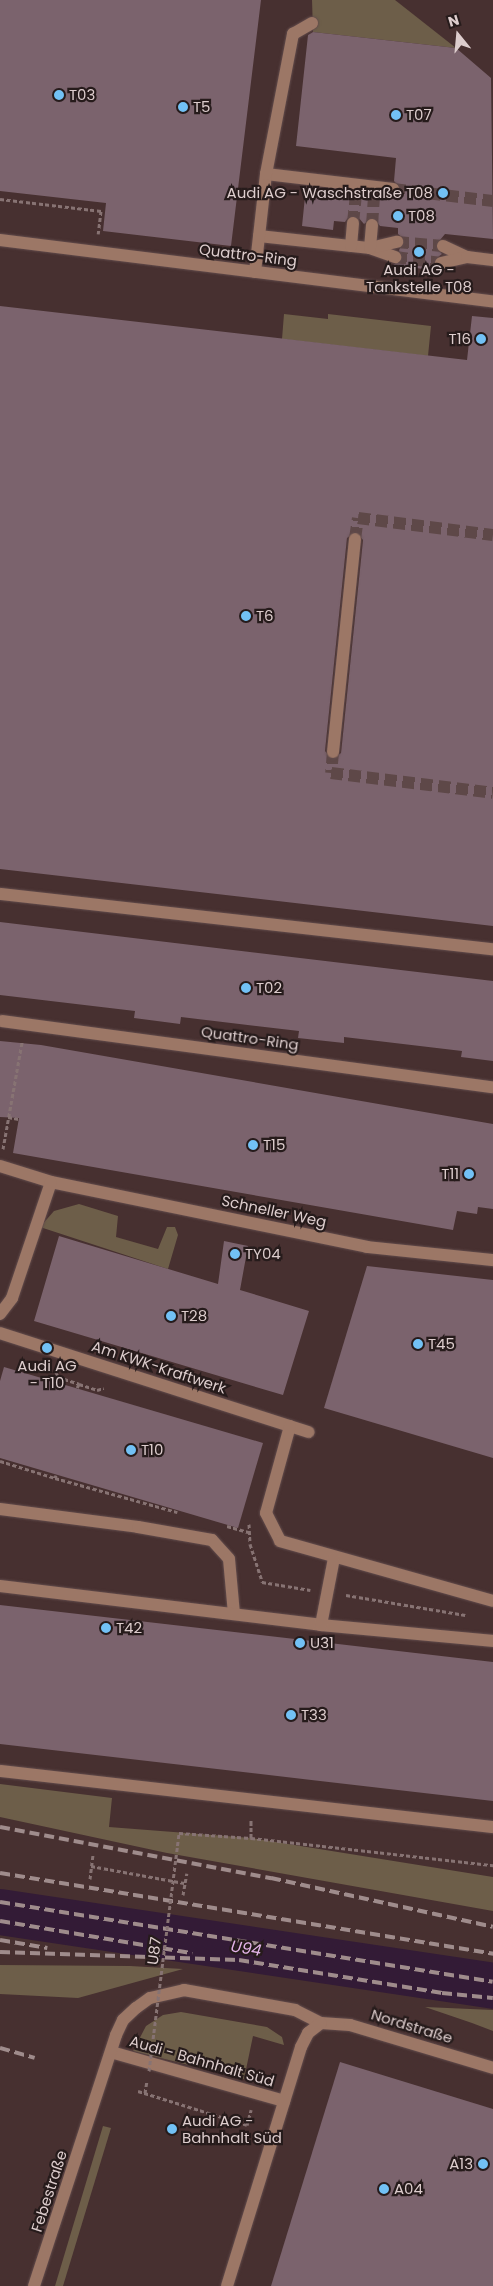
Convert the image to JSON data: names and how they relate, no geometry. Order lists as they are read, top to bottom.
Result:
{
  "streets": {
    "lane": [
      "Quattro-Ring",
      "Schneller Weg",
      "Am KWK-Kraftwerk",
      "Nordstraße",
      "Audi - Bahnhalt Süd",
      "Febestraße"
    ],
    "path": ["U87"]
  },
  "crossings": [
    ["Nordstraße", "Febestraße"],
    ["Audi - Bahnhalt Süd", "Febestraße"]
  ],
  "water": ["U94"],
  "places": [
    "T03",
    "T5",
    "T07",
    "Audi AG - Waschstraße T08",
    "T08",
    "Audi AG - Tankstelle T08",
    "T16",
    "T6",
    "T02",
    "T15",
    "T11",
    "TY04",
    "T28",
    "T45",
    "Audi AG - T10",
    "T10",
    "T42",
    "U31",
    "T33",
    "Audi AG - Bahnhalt Süd",
    "A13",
    "A04"
  ],
  "north": "top"
}
